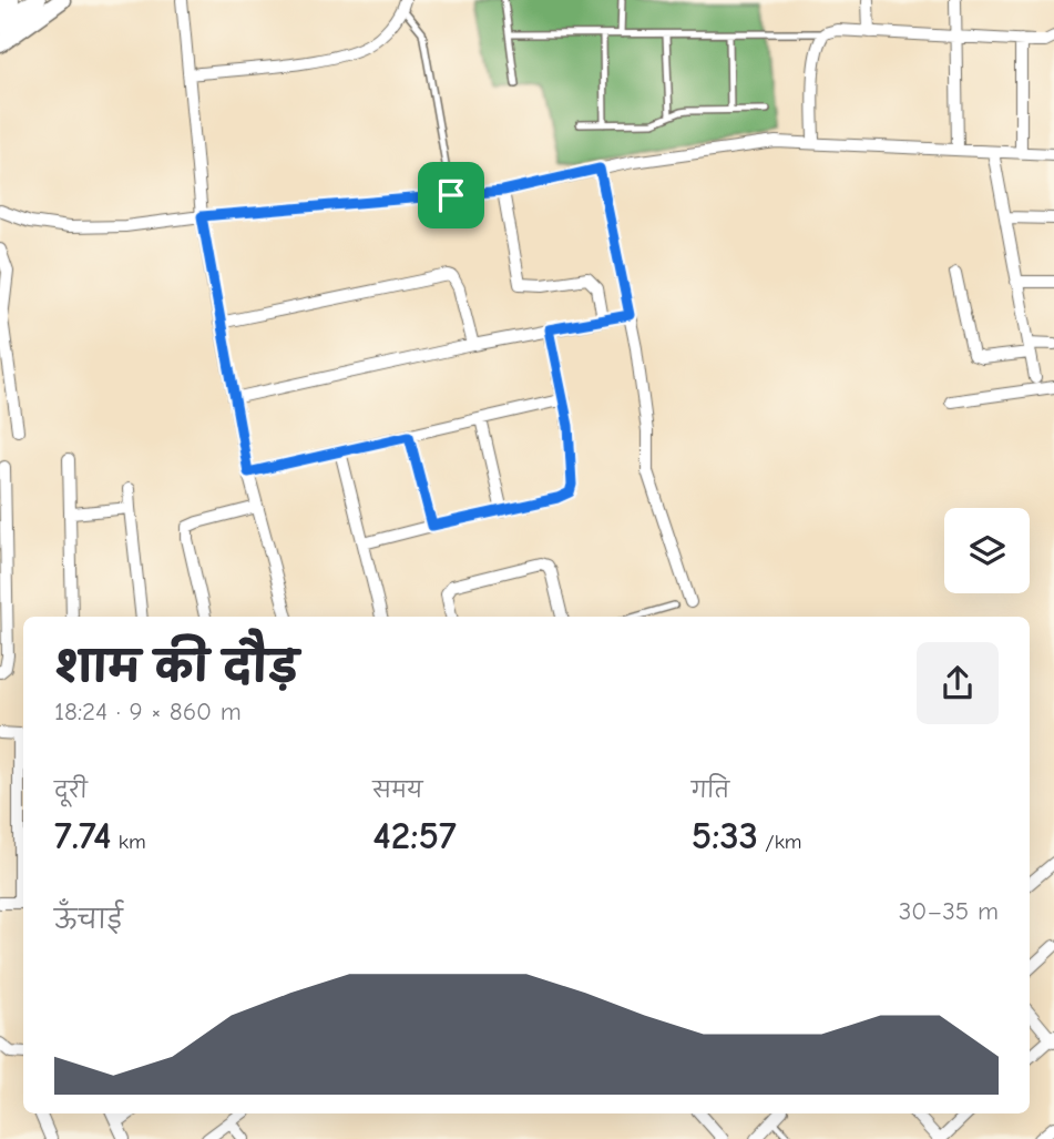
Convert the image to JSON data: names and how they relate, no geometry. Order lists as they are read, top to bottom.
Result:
{
  "page": {
    "heading": ["शाम की दौड़", "18:24 · 9 × 860 m"],
    "stats": [
      ["दूरी", "7.74 km"],
      ["समय", "42:57"],
      ["गति", "5:33 /km"]
    ],
    "chart": ["ऊँचाई", "30–35 m"]
  }
}
